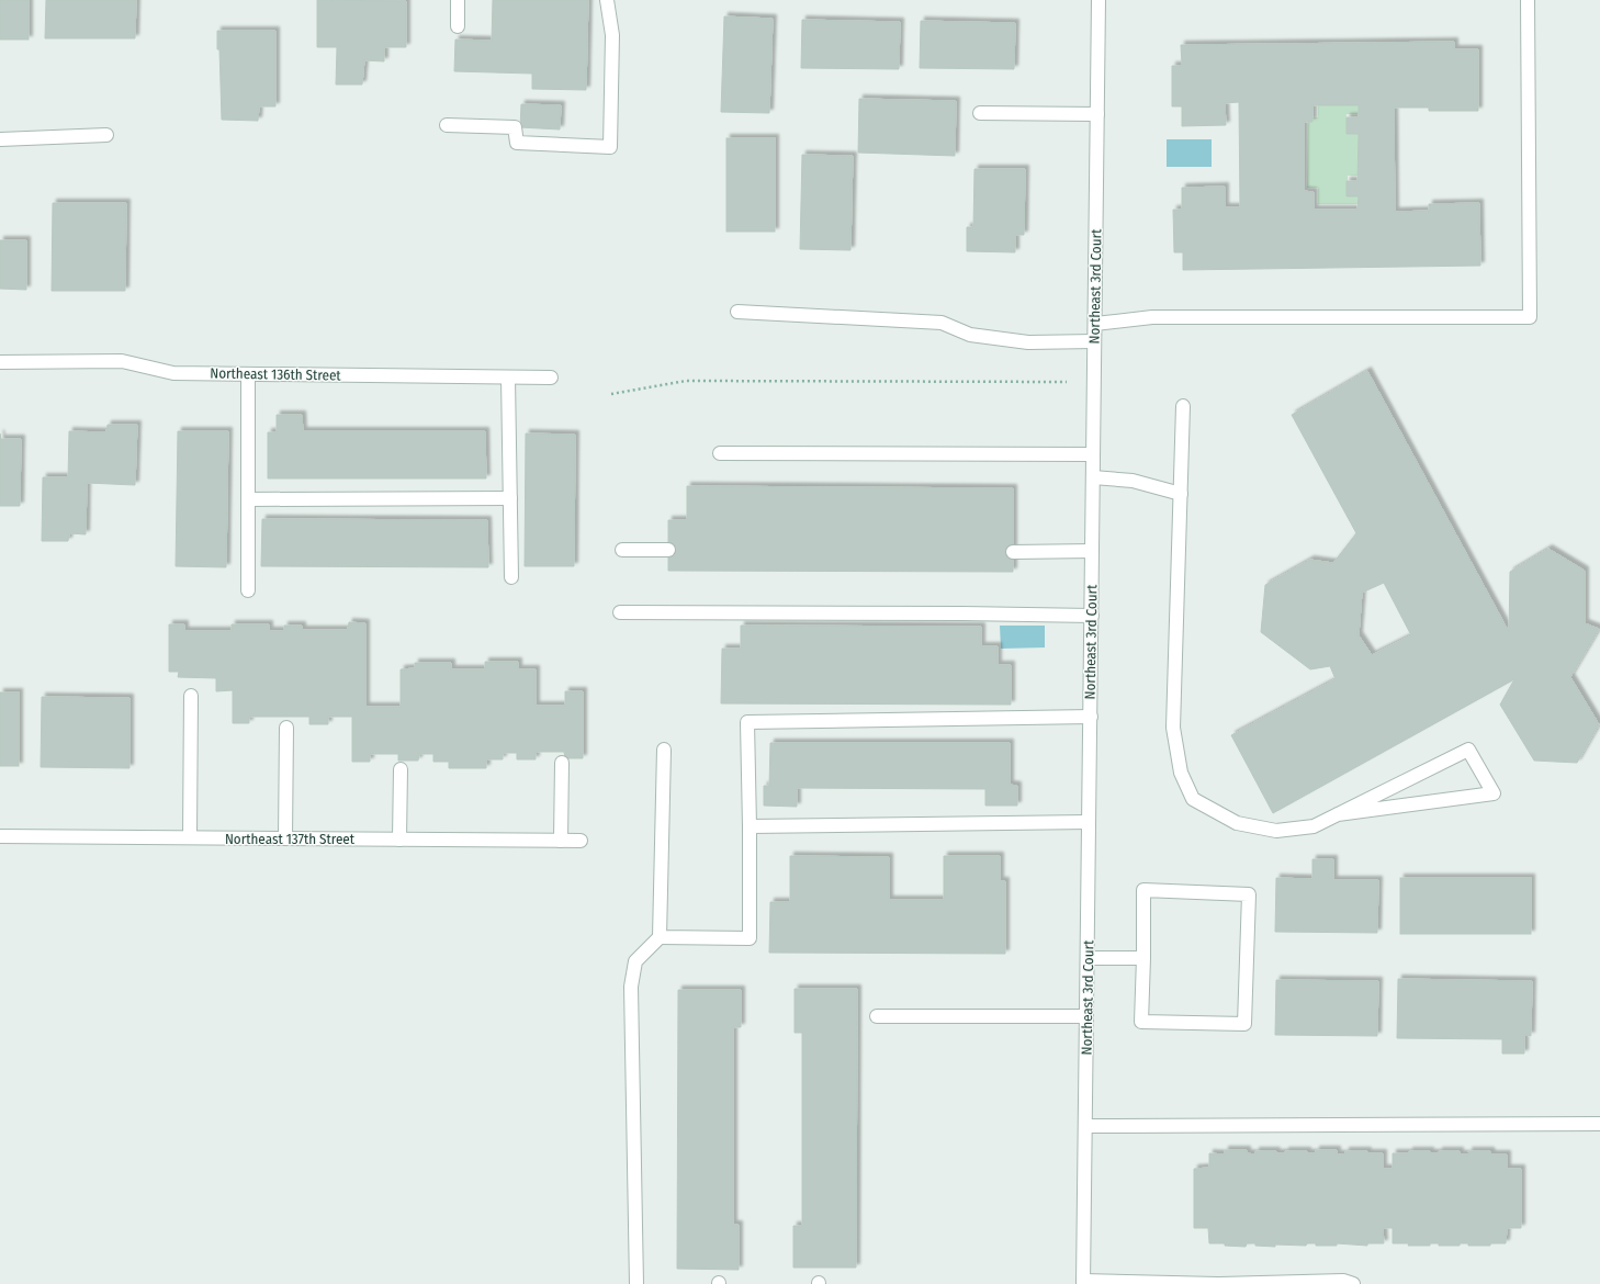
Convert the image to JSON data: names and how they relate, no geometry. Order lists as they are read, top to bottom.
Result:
{
  "streets": {
    "street": ["Northeast 3rd Court", "Northeast 136th Street", "Northeast 137th Street"]
  }
}
